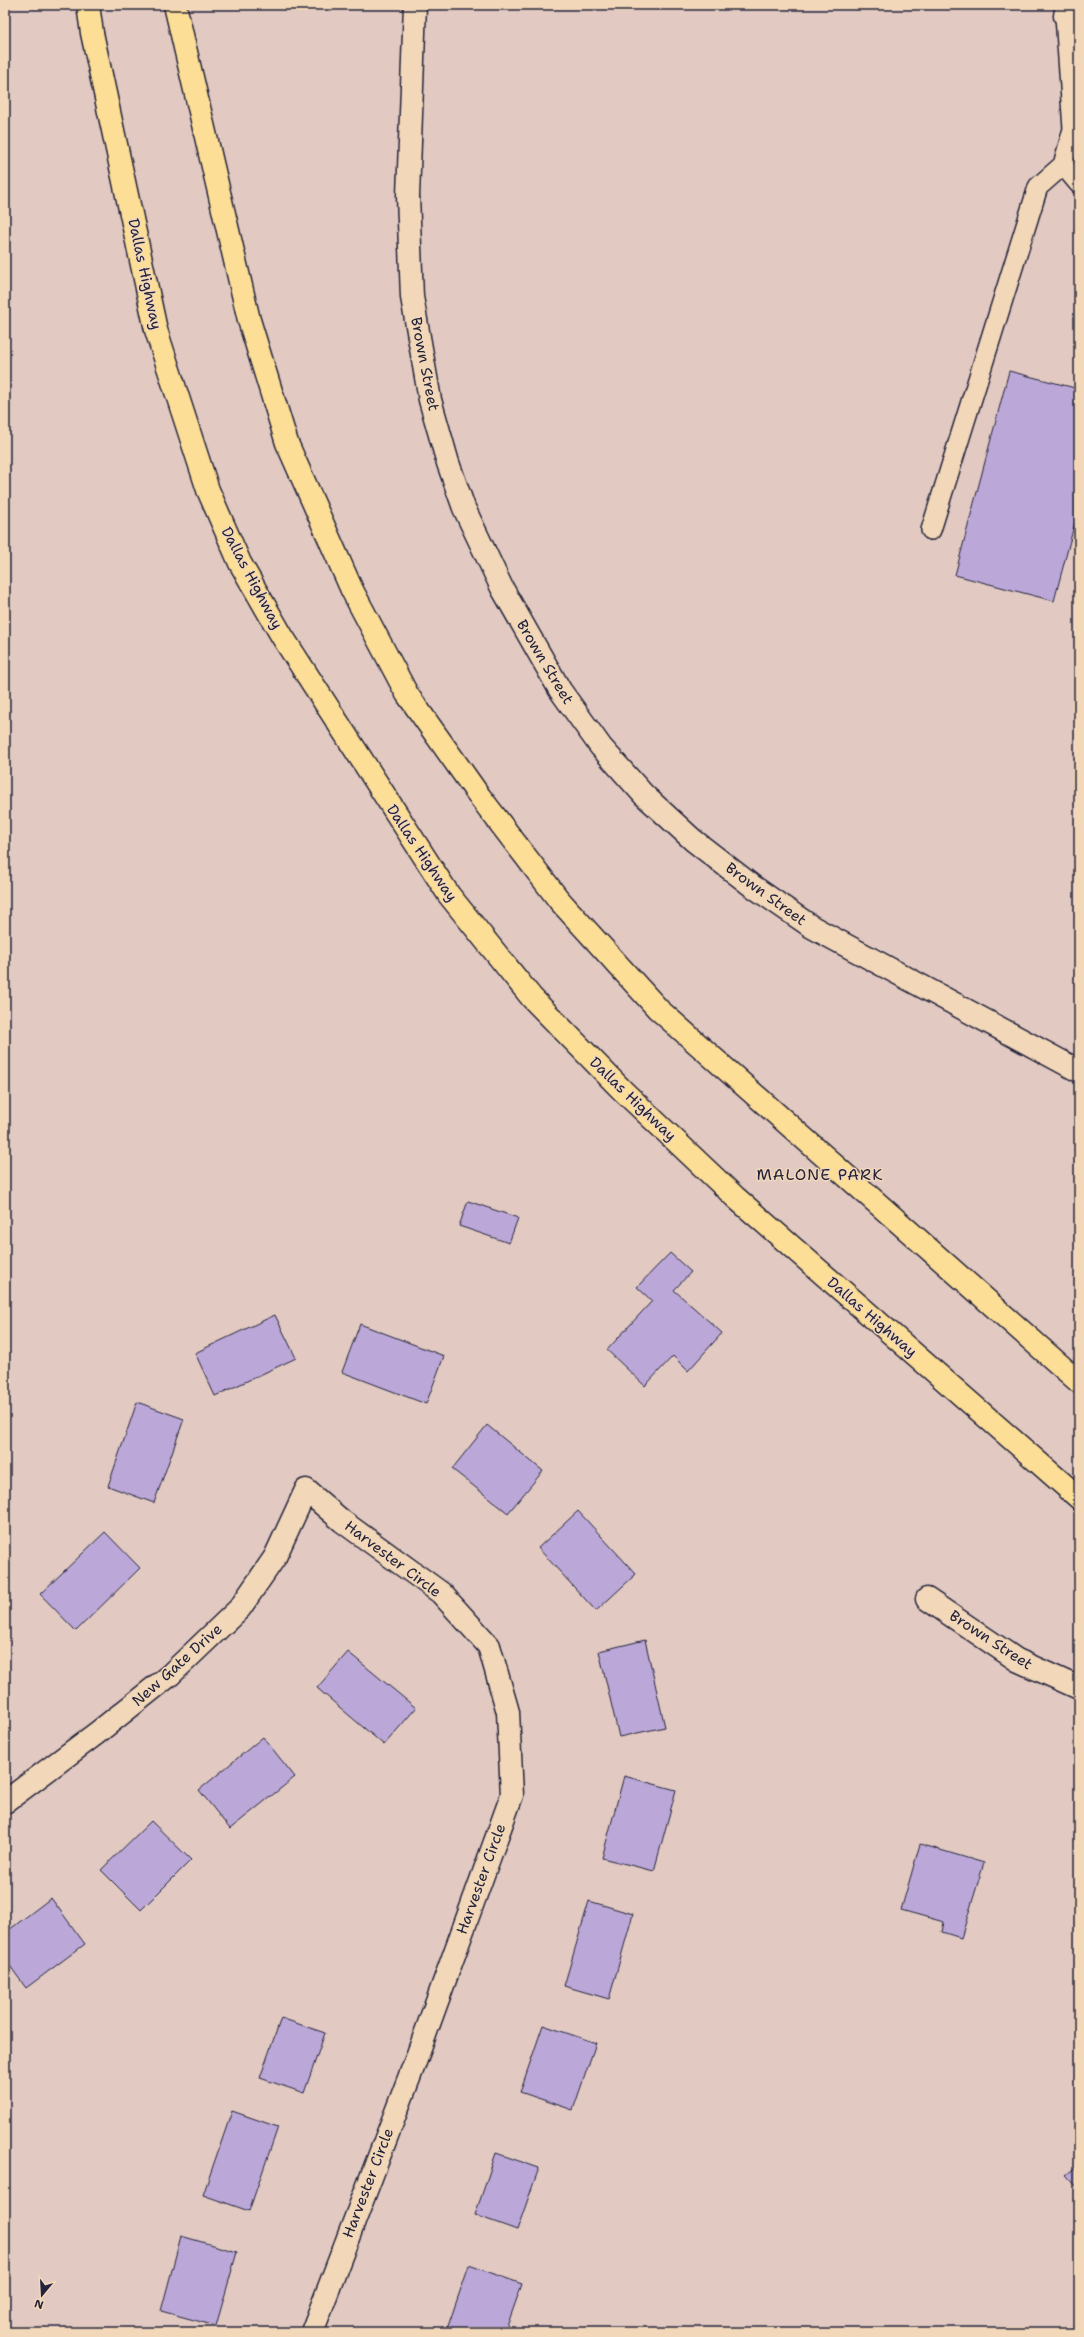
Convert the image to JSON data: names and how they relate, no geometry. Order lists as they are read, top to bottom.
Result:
{
  "streets": {
    "main road": ["Dallas Highway"],
    "street": ["Brown Street", "Harvester Circle", "New Gate Drive"]
  },
  "crossings": [
    ["Harvester Circle", "New Gate Drive"]
  ],
  "districts": ["MALONE PARK"],
  "north": "bottom"
}
